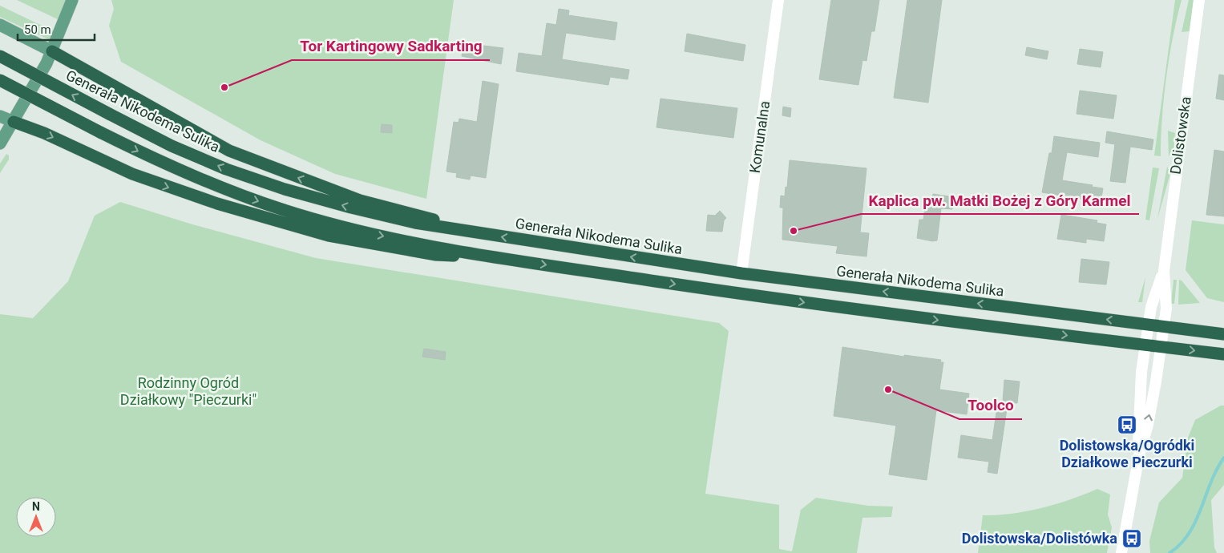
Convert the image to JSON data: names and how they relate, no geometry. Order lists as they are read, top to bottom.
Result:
{
  "streets": {
    "highway": ["Generała Nikodema Sulika"],
    "street": ["Dolistowska", "Komunalna"]
  },
  "crossings": [
    ["Generała Nikodema Sulika", "Dolistowska"],
    ["Generała Nikodema Sulika", "Komunalna"]
  ],
  "parks": ["Rodzinny Ogród Działkowy \"Pieczurki\""],
  "places": {
    "other": ["Tor Kartingowy Sadkarting", "Kaplica pw. Matki Bożej z Góry Karmel", "Toolco"],
    "bus stop": ["Dolistowska/Ogródki Działkowe Pieczurki", "Dolistowska/Dolistówka"]
  },
  "scale_bar": "50 m",
  "north": "top"
}
